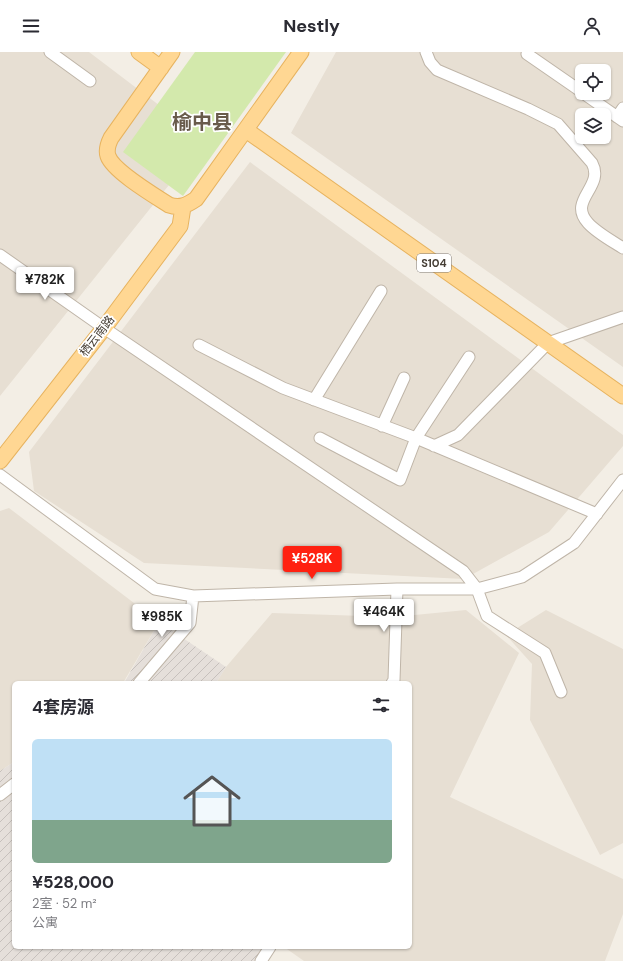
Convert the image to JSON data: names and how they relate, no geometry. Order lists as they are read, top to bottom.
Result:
{
  "streets": {
    "main road": ["S104", "栖云南路"]
  },
  "districts": ["榆中县"],
  "page": {
    "header": "Nestly",
    "price": [
      "¥782K",
      "¥528K",
      "¥464K",
      "¥985K"
    ],
    "heading": "4套房源",
    "list": [
      {
        "name": "¥528,000",
        "note": "2室 · 52 m² · 公寓"
      }
    ]
  }
}
